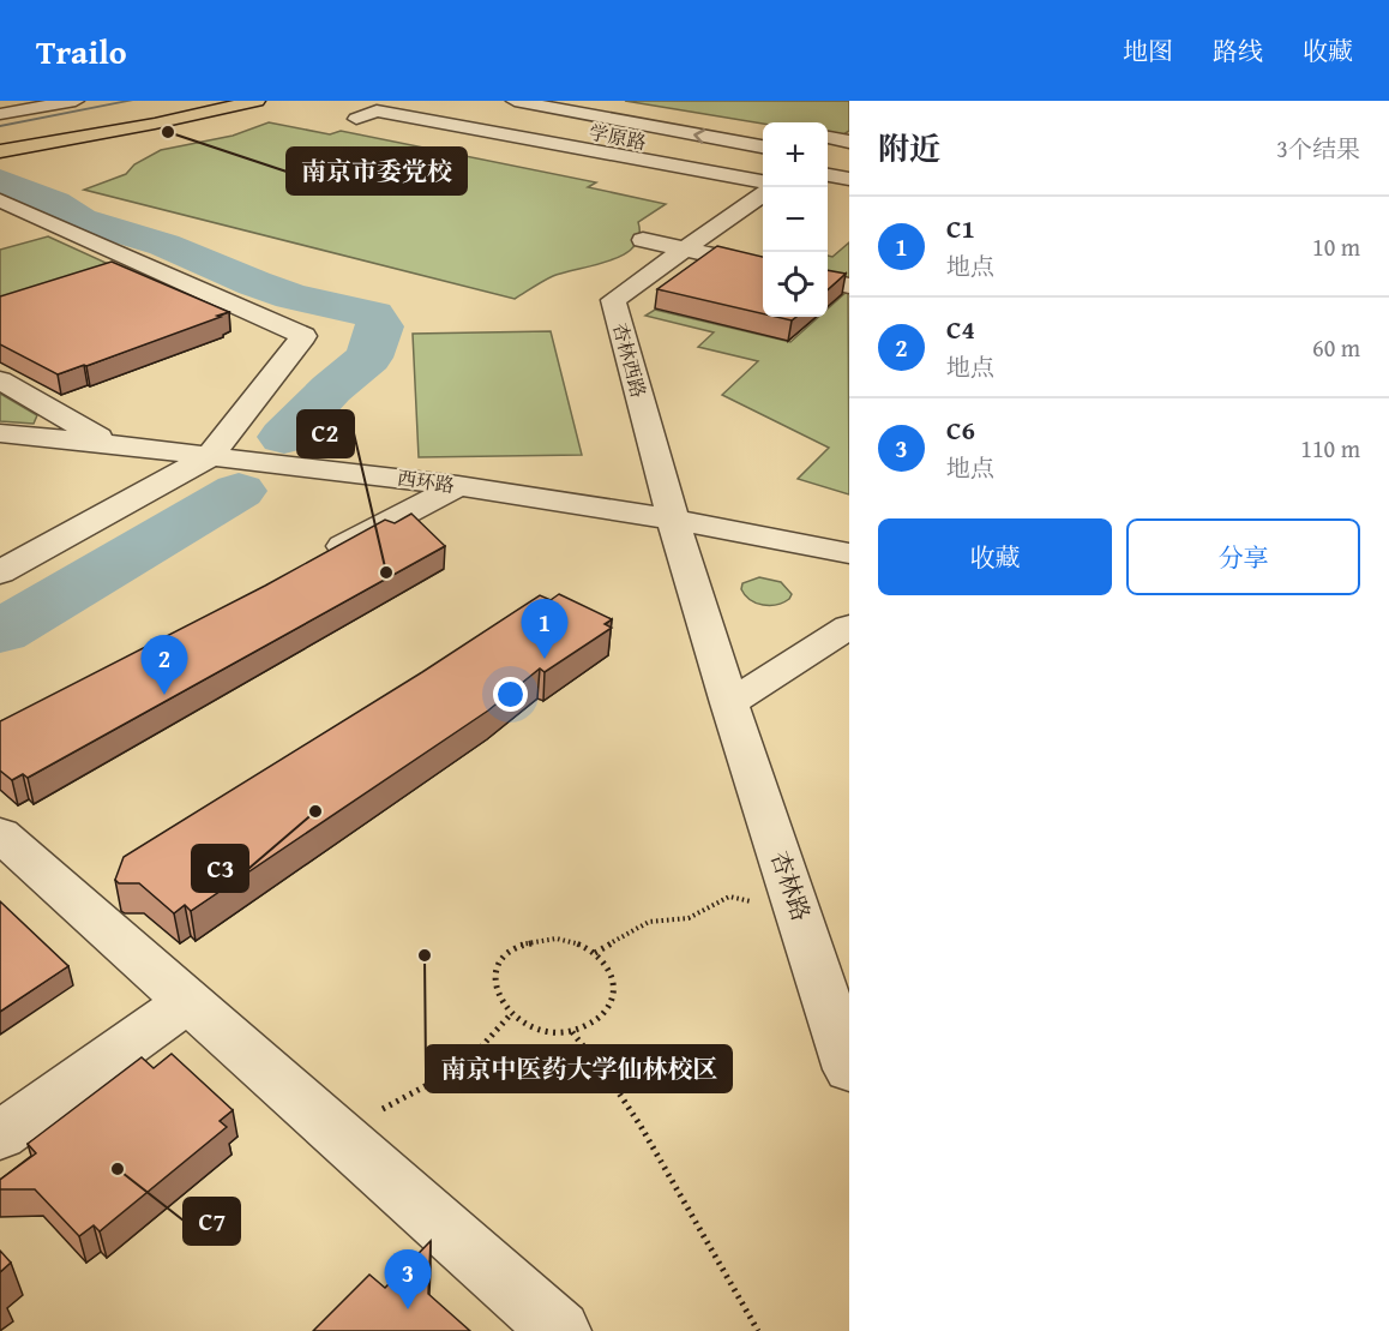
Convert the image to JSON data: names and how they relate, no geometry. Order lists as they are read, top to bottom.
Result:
{
  "streets": {
    "street": [
      "学原路",
      "杏林西路",
      "西环路",
      "杏林路"
    ]
  },
  "crossings": [
    ["杏林西路", "西环路"],
    ["杏林西路", "杏林路"],
    ["西环路", "杏林路"]
  ],
  "places": [
    "南京市委党校",
    "C2",
    "C3",
    "南京中医药大学仙林校区",
    "C7"
  ],
  "page": {
    "header": "Trailo",
    "nav": ["地图", "路线", "收藏"],
    "heading": ["附近", "3个结果"],
    "map_buttons": ["+", "−"],
    "list": [
      {
        "mark": "1",
        "name": "C1",
        "note": "地点",
        "value": "10 m"
      },
      {
        "mark": "2",
        "name": "C4",
        "note": "地点",
        "value": "60 m"
      },
      {
        "mark": "3",
        "name": "C6",
        "note": "地点",
        "value": "110 m"
      }
    ],
    "buttons": ["收藏", "分享"],
    "pins": ["1", "2", "3"]
  }
}
